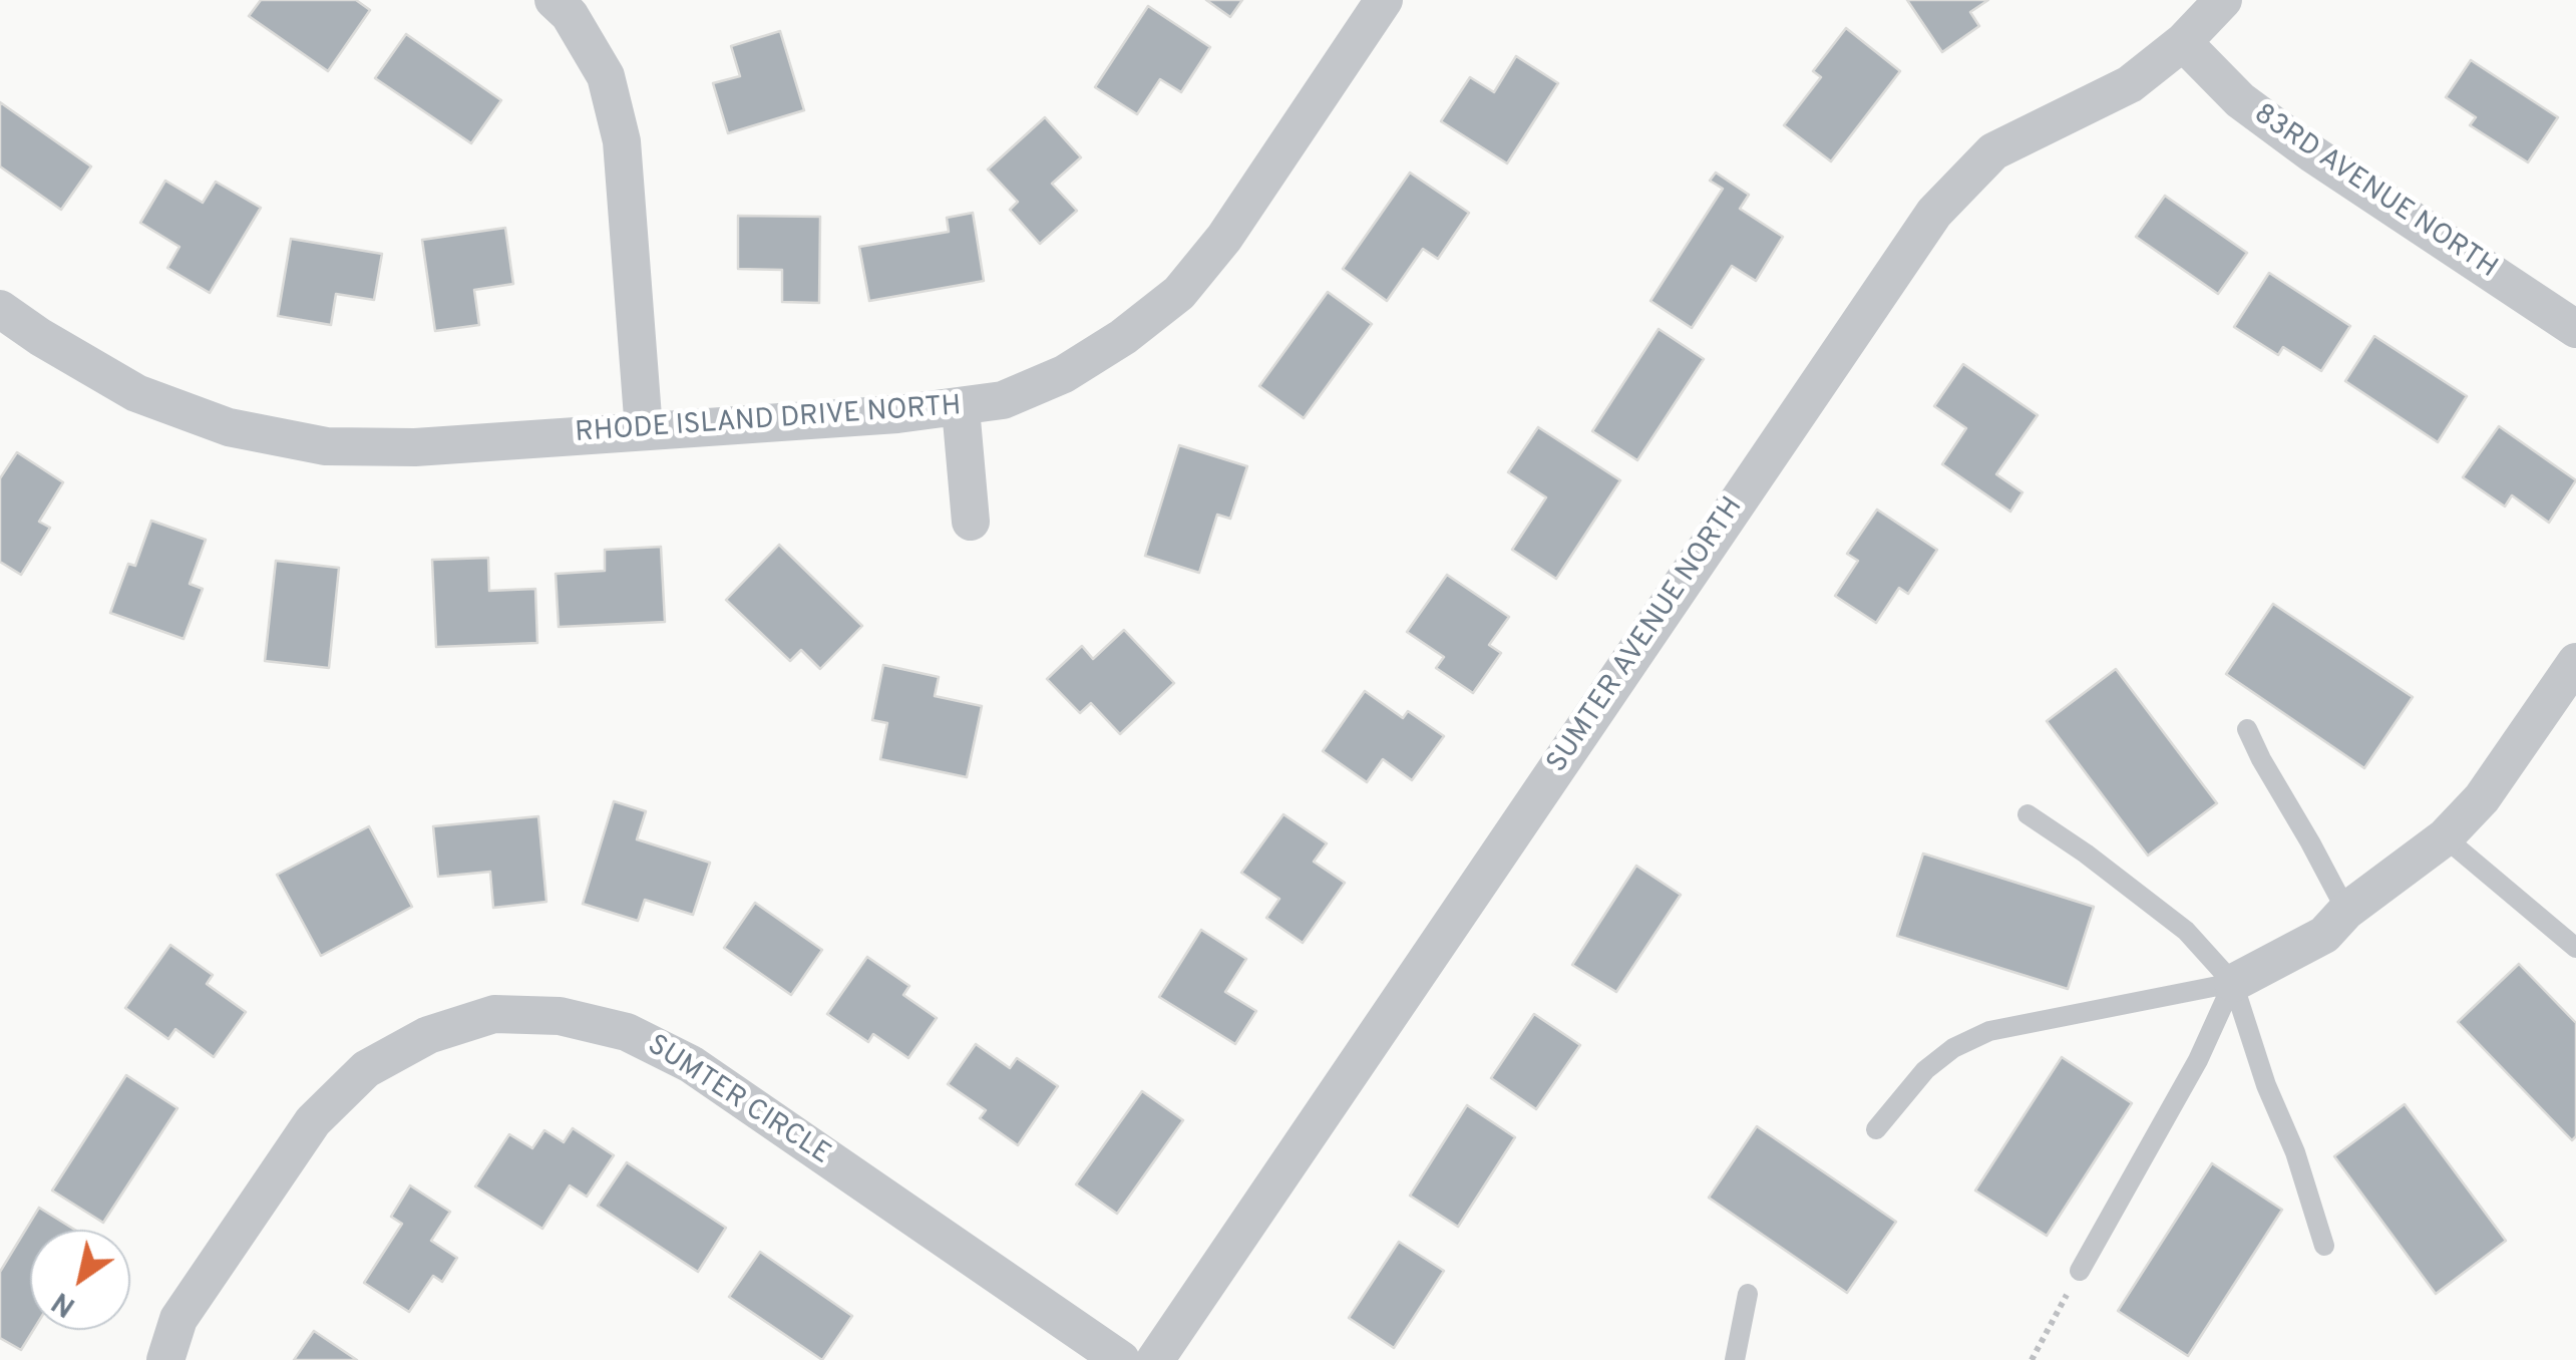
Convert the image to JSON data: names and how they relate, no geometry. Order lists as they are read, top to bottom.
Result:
{
  "streets": {
    "street": [
      "83RD AVENUE NORTH",
      "RHODE ISLAND DRIVE NORTH",
      "SUMTER AVENUE NORTH",
      "SUMTER CIRCLE"
    ]
  },
  "crossings": [
    ["83RD AVENUE NORTH", "SUMTER AVENUE NORTH"]
  ],
  "north": "bottom left"
}
